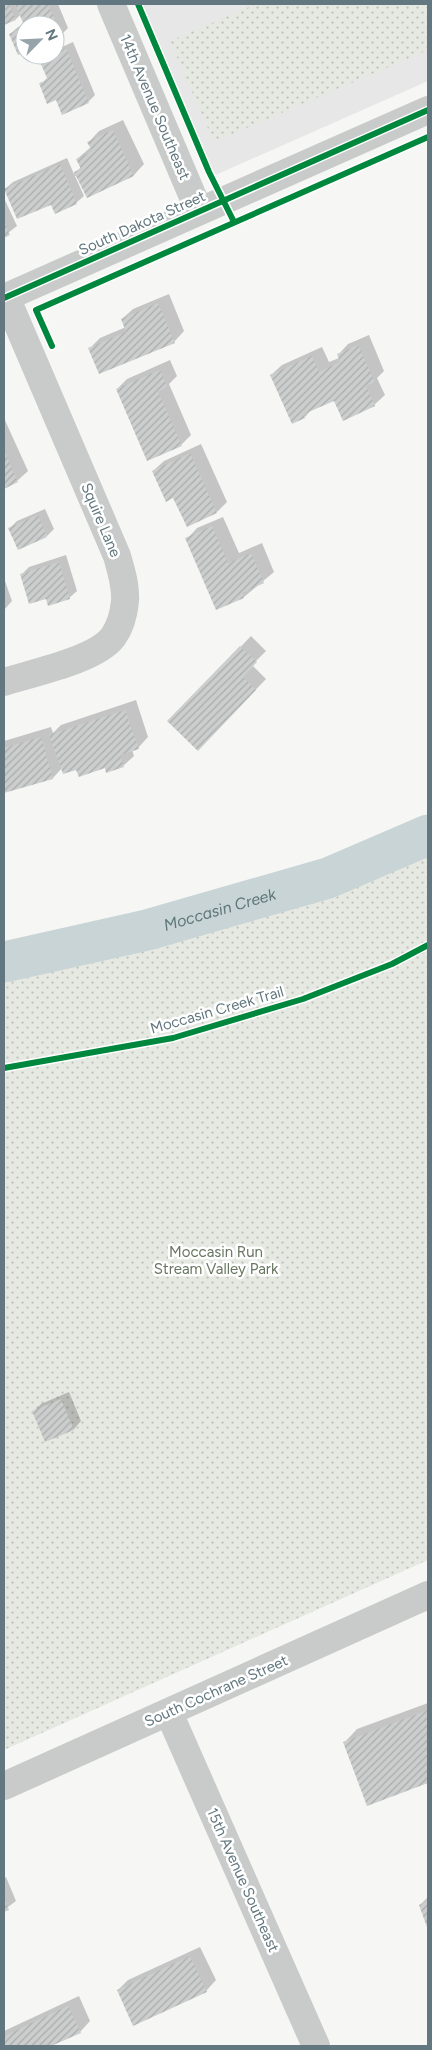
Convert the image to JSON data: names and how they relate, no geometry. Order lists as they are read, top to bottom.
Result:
{
  "streets": {
    "street": [
      "14th Avenue Southeast",
      "South Dakota Street",
      "Squire Lane",
      "South Cochrane Street",
      "15th Avenue Southeast"
    ],
    "cycle path": ["Moccasin Creek Trail"]
  },
  "crossings": [
    ["14th Avenue Southeast", "South Dakota Street"],
    ["South Dakota Street", "Squire Lane"],
    ["South Cochrane Street", "15th Avenue Southeast"]
  ],
  "water": ["Moccasin Creek"],
  "parks": ["Moccasin Run Stream Valley Park"],
  "north": "top right"
}
